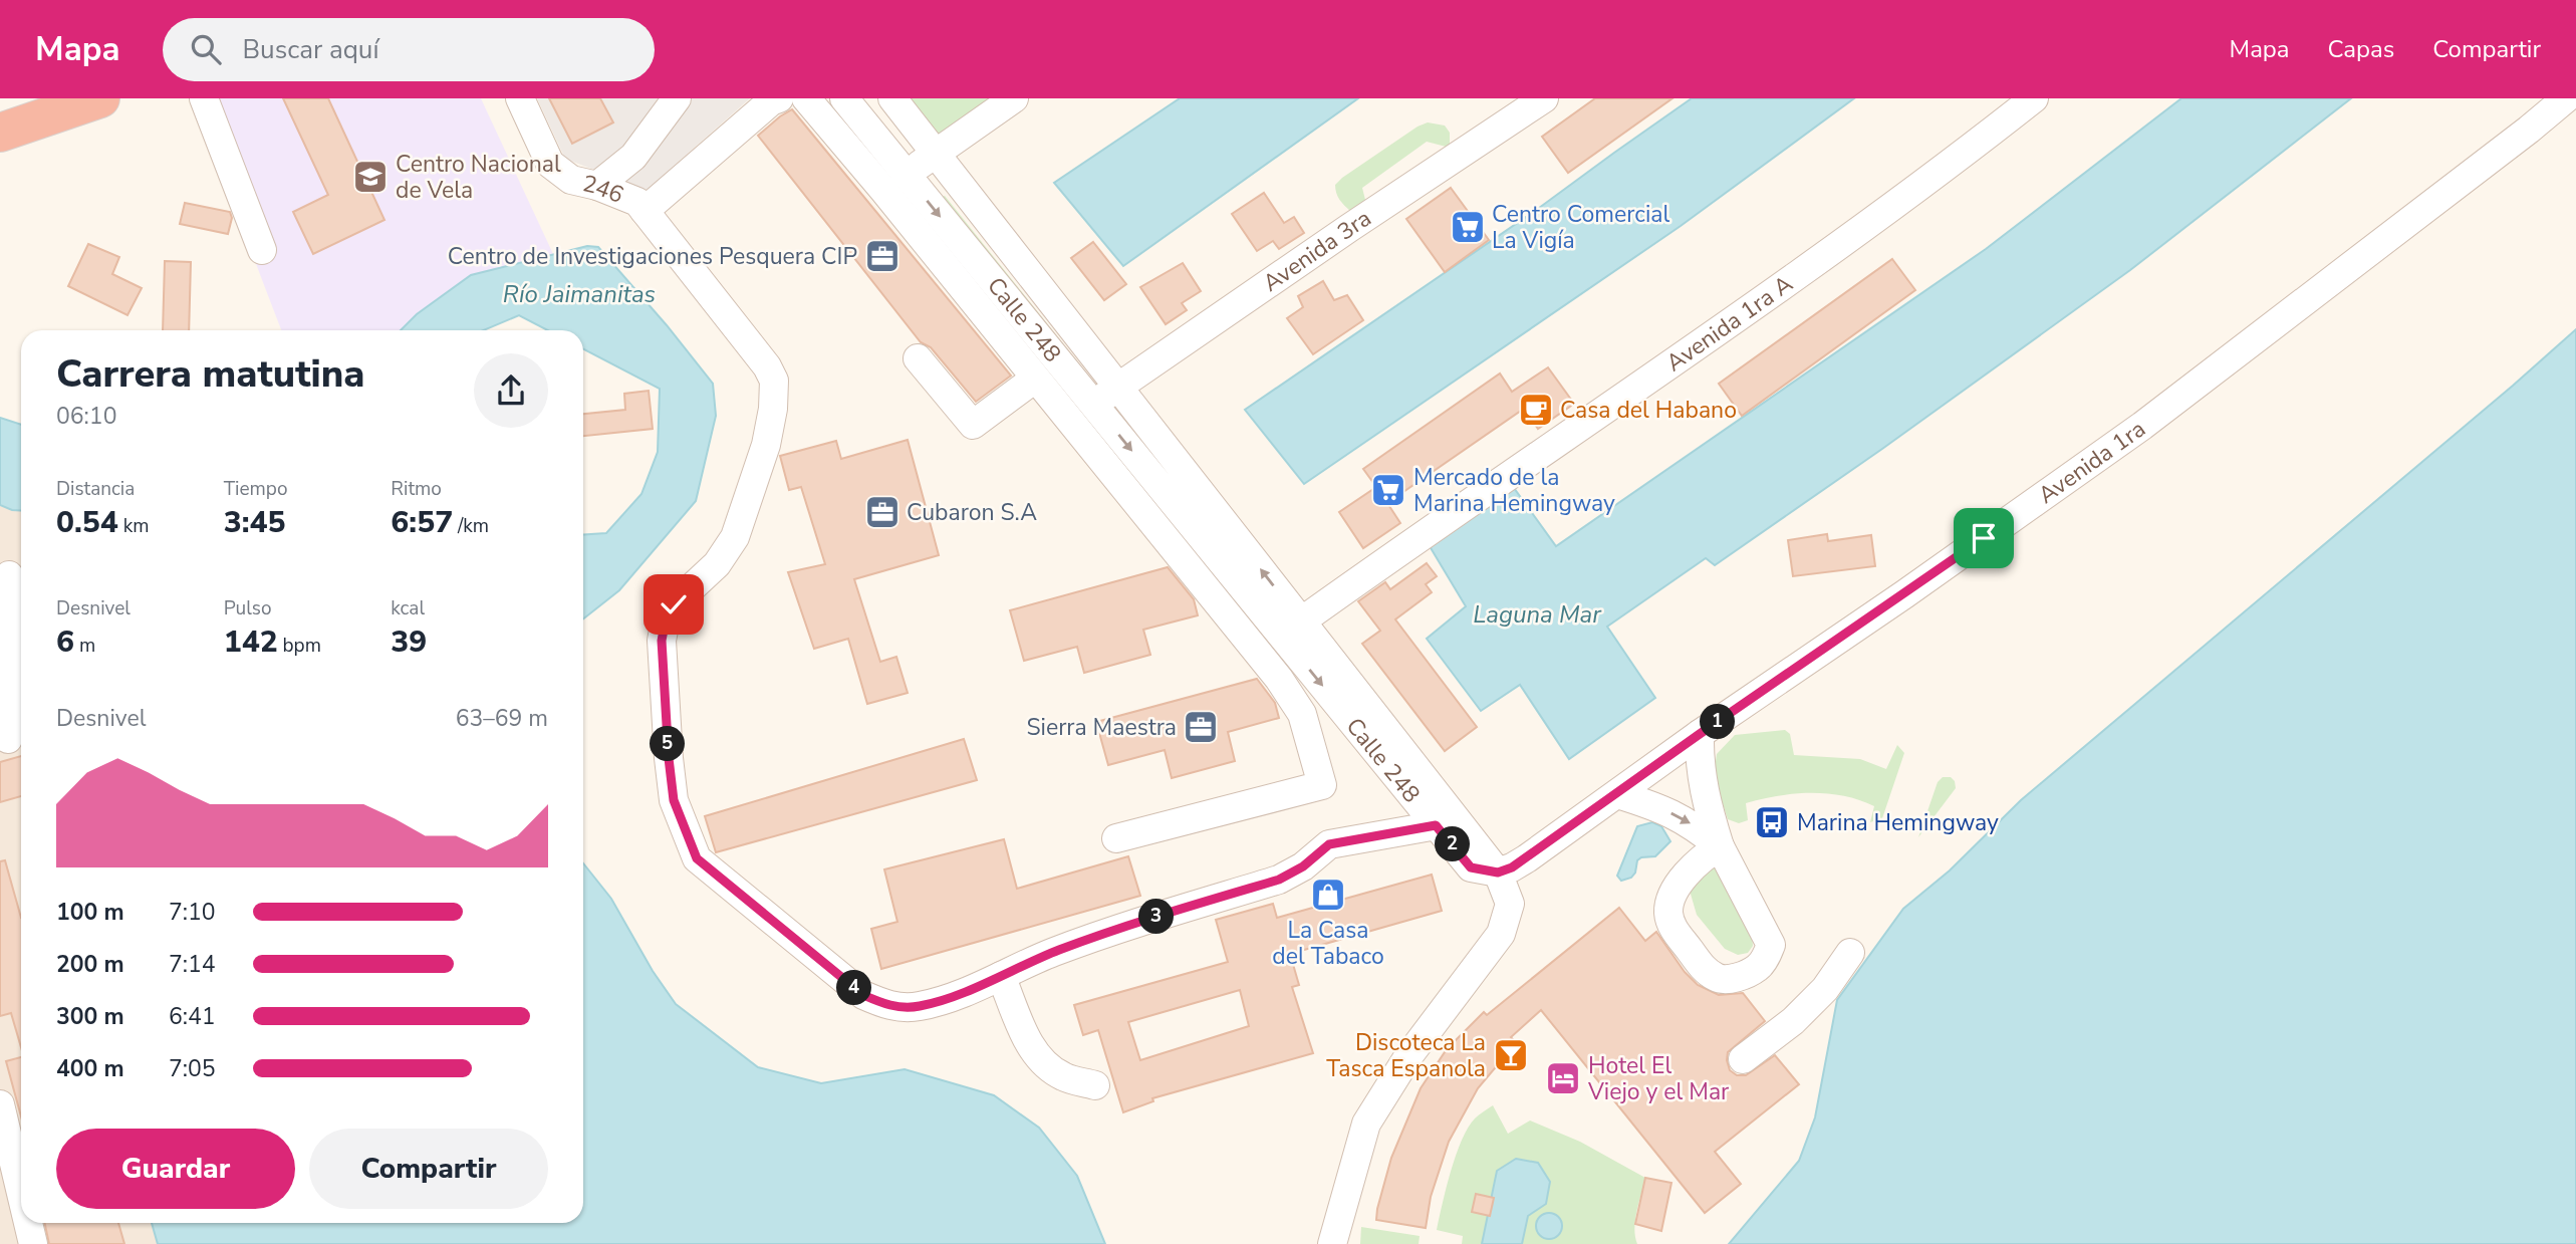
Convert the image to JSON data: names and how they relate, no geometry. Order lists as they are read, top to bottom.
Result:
{
  "streets": {
    "street": [
      "246",
      "Avenida 3ra",
      "Calle 248",
      "Avenida 1ra A",
      "Avenida 1ra"
    ]
  },
  "crossings": [
    ["Avenida 3ra", "Calle 248"],
    ["Calle 248", "Avenida 1ra A"],
    ["Calle 248", "Avenida 1ra"]
  ],
  "water": ["Río Jaimanitas", "Laguna Mar"],
  "places": {
    "school or university": ["Centro Nacional de Vela"],
    "supermarket": ["Centro Comercial La Vigía", "Mercado de la Marina Hemingway"],
    "office": ["Centro de Investigaciones Pesquera CIP", "Cubaron S.A", "Sierra Maestra"],
    "cafe": ["Casa del Habano"],
    "bus stop": ["Marina Hemingway"],
    "shop": ["La Casa del Tabaco"],
    "bar": ["Discoteca La Tasca Espanola"],
    "hotel": ["Hotel El Viejo y el Mar"]
  },
  "page": {
    "header": "Mapa",
    "search": "Buscar aquí",
    "nav": ["Mapa", "Capas", "Compartir"],
    "heading": ["Carrera matutina", "06:10"],
    "stats": [
      ["Distancia", "0.54 km"],
      ["Tiempo", "3:45"],
      ["Ritmo", "6:57 /km"],
      ["Desnivel", "6 m"],
      ["Pulso", "142 bpm"],
      ["kcal", "39"]
    ],
    "chart": ["Desnivel", "63–69 m"],
    "pins": [
      "1",
      "5",
      "2",
      "3",
      "4"
    ],
    "list": [
      {
        "name": "100 m",
        "note": "7:10"
      },
      {
        "name": "200 m",
        "note": "7:14"
      },
      {
        "name": "300 m",
        "note": "6:41"
      },
      {
        "name": "400 m",
        "note": "7:05"
      }
    ],
    "buttons": ["Guardar", "Compartir"]
  }
}
